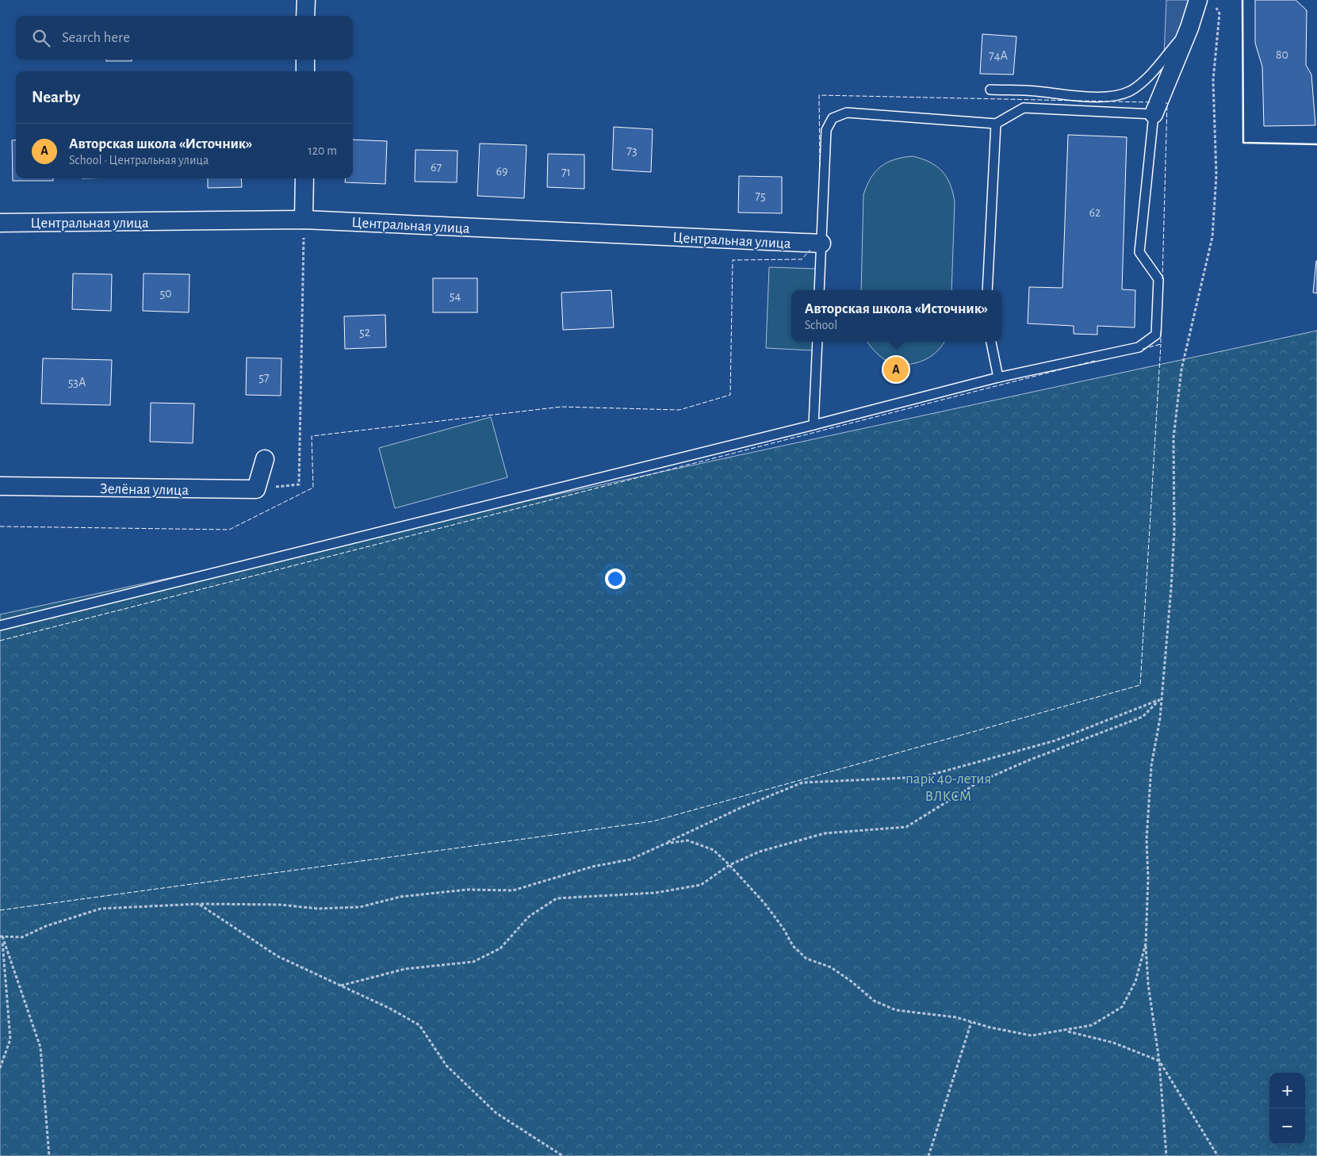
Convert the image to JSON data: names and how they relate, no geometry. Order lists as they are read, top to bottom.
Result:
{
  "streets": {
    "street": ["Центральная улица", "Зелёная улица"]
  },
  "parks": ["парк 40-летия ВЛКСМ"],
  "house_numbers": [
    "80",
    "74А",
    "73",
    "67",
    "69",
    "71",
    "75",
    "62",
    "50",
    "54",
    "52",
    "57",
    "53А"
  ],
  "page": {
    "search": "Search here",
    "heading": "Nearby",
    "list": [
      {
        "mark": "A",
        "name": "Авторская школа «Источник»",
        "note": "School · Центральная улица",
        "value": "120 m"
      }
    ],
    "popup": ["Авторская школа «Источник»", "School"],
    "pins": "A",
    "map_buttons": ["+", "−"]
  }
}
